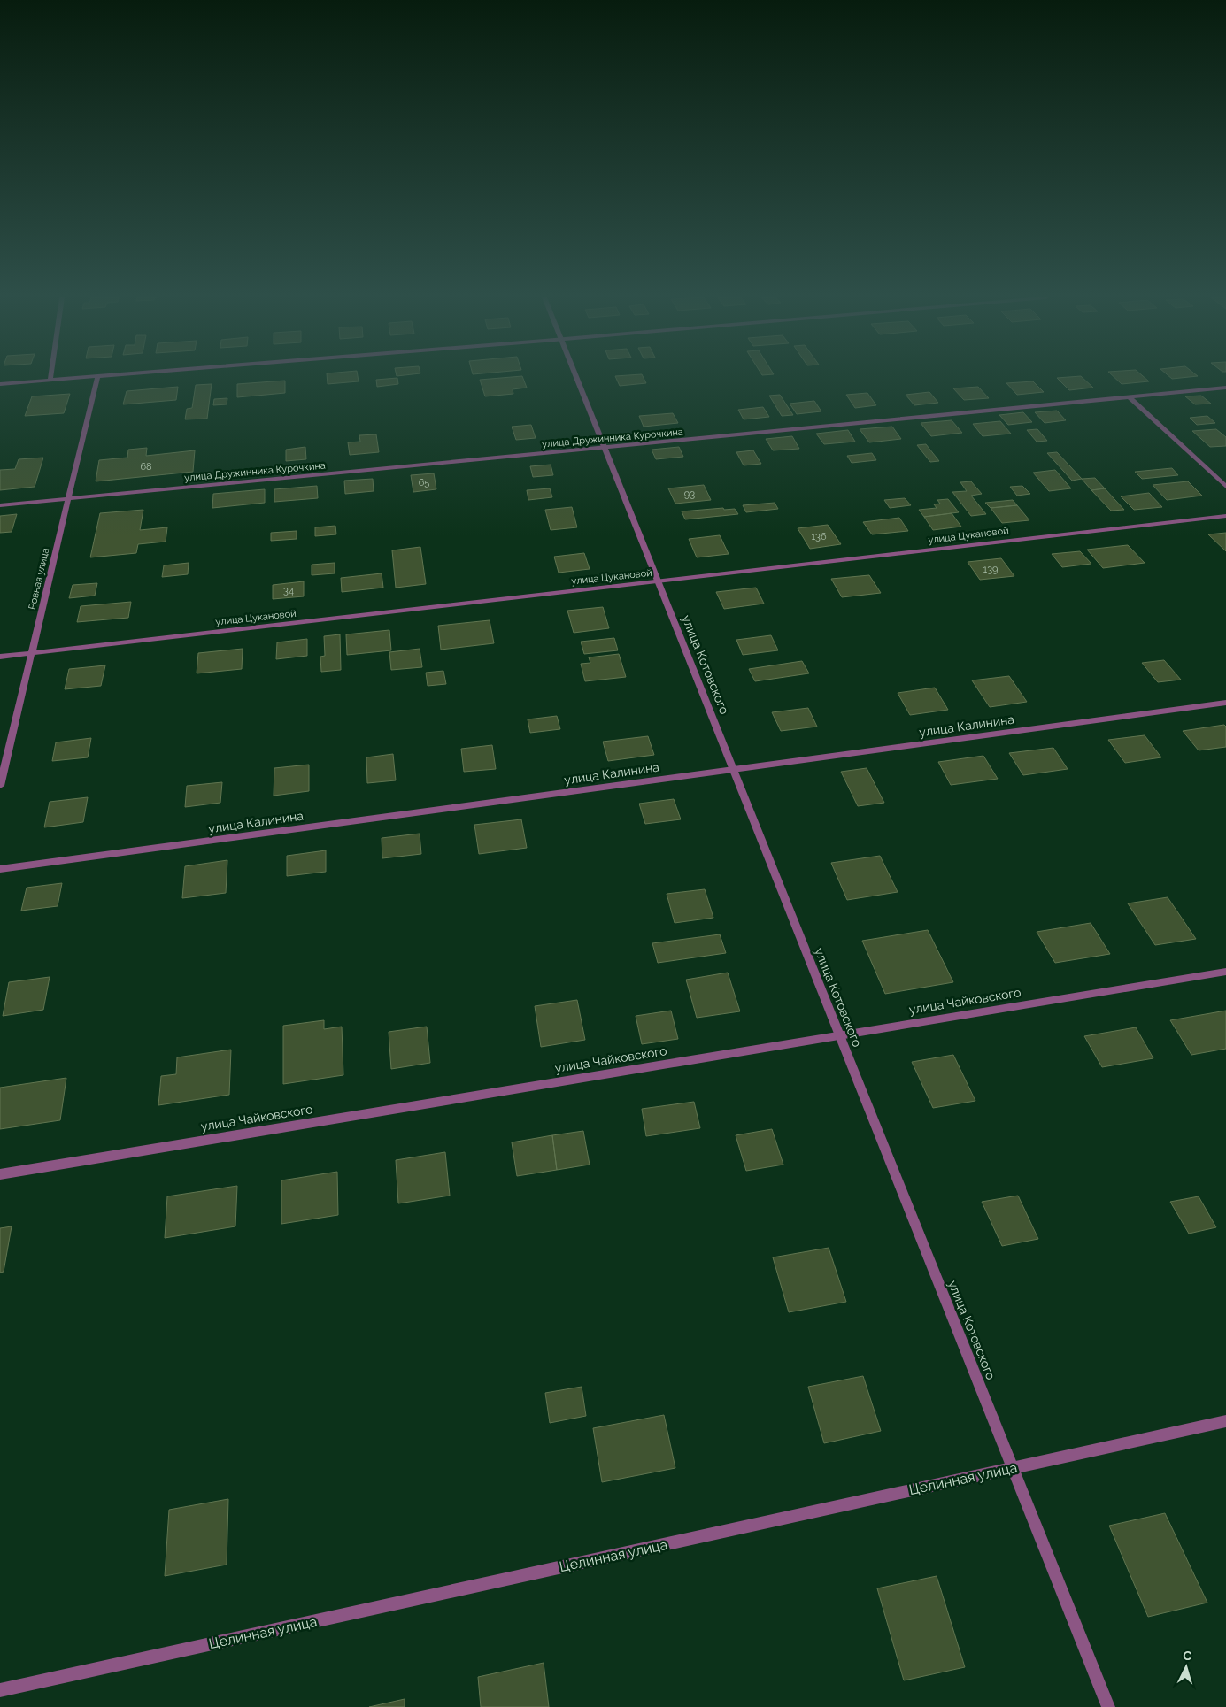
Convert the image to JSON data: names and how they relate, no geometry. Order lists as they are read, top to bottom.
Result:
{
  "streets": {
    "street": [
      "улица Дружинника Курочкина",
      "улица Цукановой",
      "Ровная улица",
      "улица Котовского",
      "улица Калинина",
      "улица Чайковского",
      "Целинная улица"
    ]
  },
  "crossings": [
    ["улица Дружинника Курочкина", "Ровная улица"],
    ["улица Дружинника Курочкина", "улица Котовского"],
    ["улица Цукановой", "Ровная улица"],
    ["улица Цукановой", "улица Котовского"],
    ["улица Котовского", "улица Калинина"],
    ["улица Котовского", "улица Чайковского"],
    ["улица Котовского", "Целинная улица"]
  ],
  "house_numbers": [
    "68",
    "65",
    "93",
    "136",
    "139",
    "34"
  ],
  "north": "top"
}
